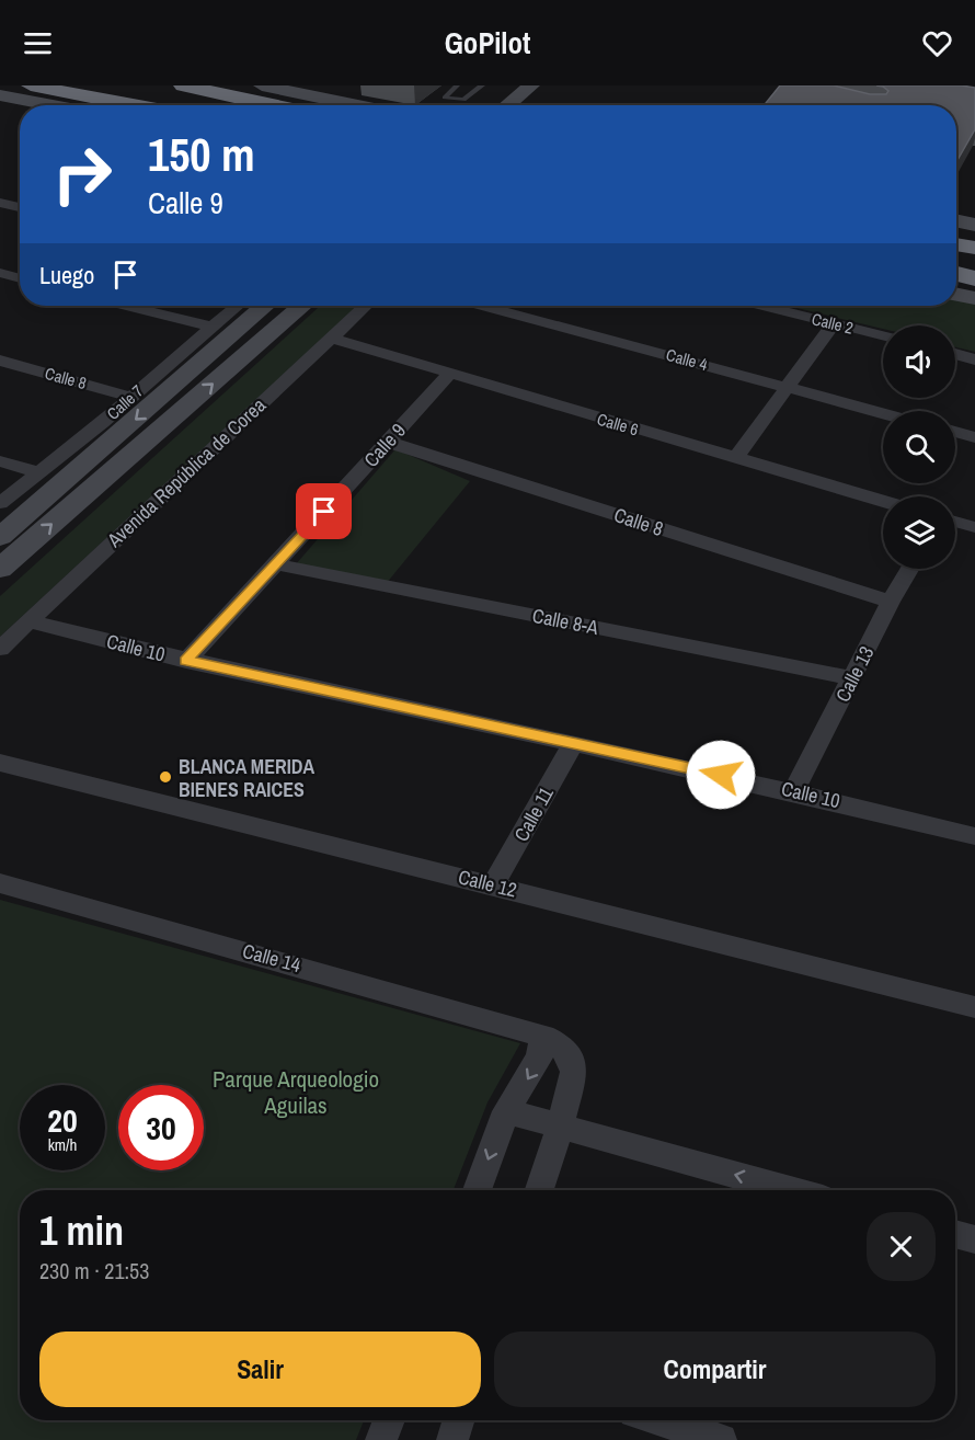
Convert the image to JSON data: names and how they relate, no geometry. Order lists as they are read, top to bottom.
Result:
{
  "streets": {
    "street": [
      "Calle 2",
      "Calle 4",
      "Calle 8",
      "Calle 7",
      "Calle 6",
      "Calle 9",
      "Avenida República de Corea",
      "Calle 8-A",
      "Calle 10",
      "Calle 13",
      "Calle 11",
      "Calle 12",
      "Calle 14"
    ]
  },
  "crossings": [
    ["Calle 8", "Calle 7"],
    ["Calle 8", "Calle 9"],
    ["Calle 8", "Calle 13"],
    ["Calle 6", "Calle 9"],
    ["Calle 6", "Avenida República de Corea"],
    ["Calle 9", "Calle 8-A"],
    ["Calle 9", "Calle 10"],
    ["Avenida República de Corea", "Calle 10"],
    ["Calle 8-A", "Calle 13"],
    ["Calle 10", "Calle 13"],
    ["Calle 10", "Calle 11"],
    ["Calle 11", "Calle 12"]
  ],
  "parks": ["Parque Arqueologio Aguilas"],
  "places": ["BLANCA MERIDA BIENES RAICES"],
  "page": {
    "header": "GoPilot",
    "turn": ["150 m", "Calle 9"],
    "then": "Luego",
    "speed": "20 km/h",
    "limit": "30",
    "heading": ["1 min", "230 m · 21:53"],
    "buttons": ["Salir", "Compartir"]
  }
}
